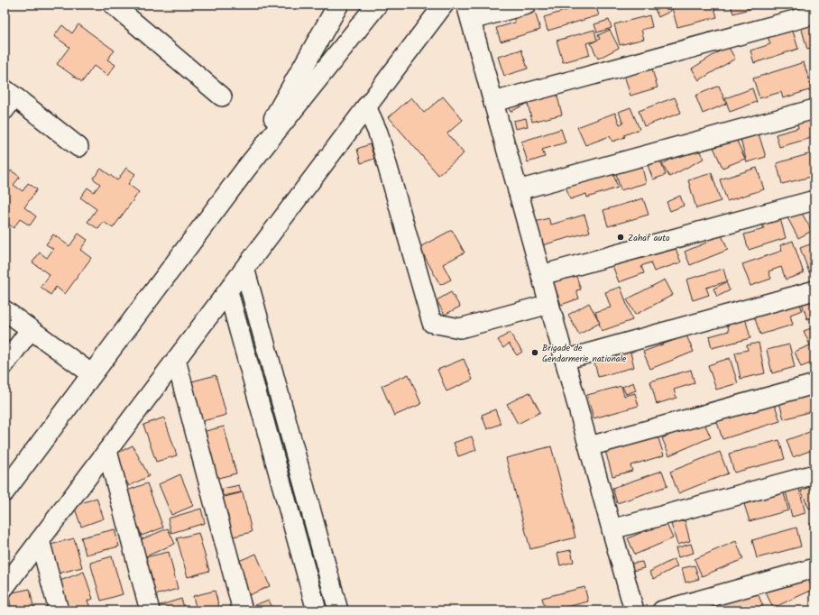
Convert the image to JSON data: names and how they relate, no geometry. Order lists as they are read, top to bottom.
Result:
{
  "places": ["Zahaf auto", "Brigade de Gendarmerie nationale"]
}
